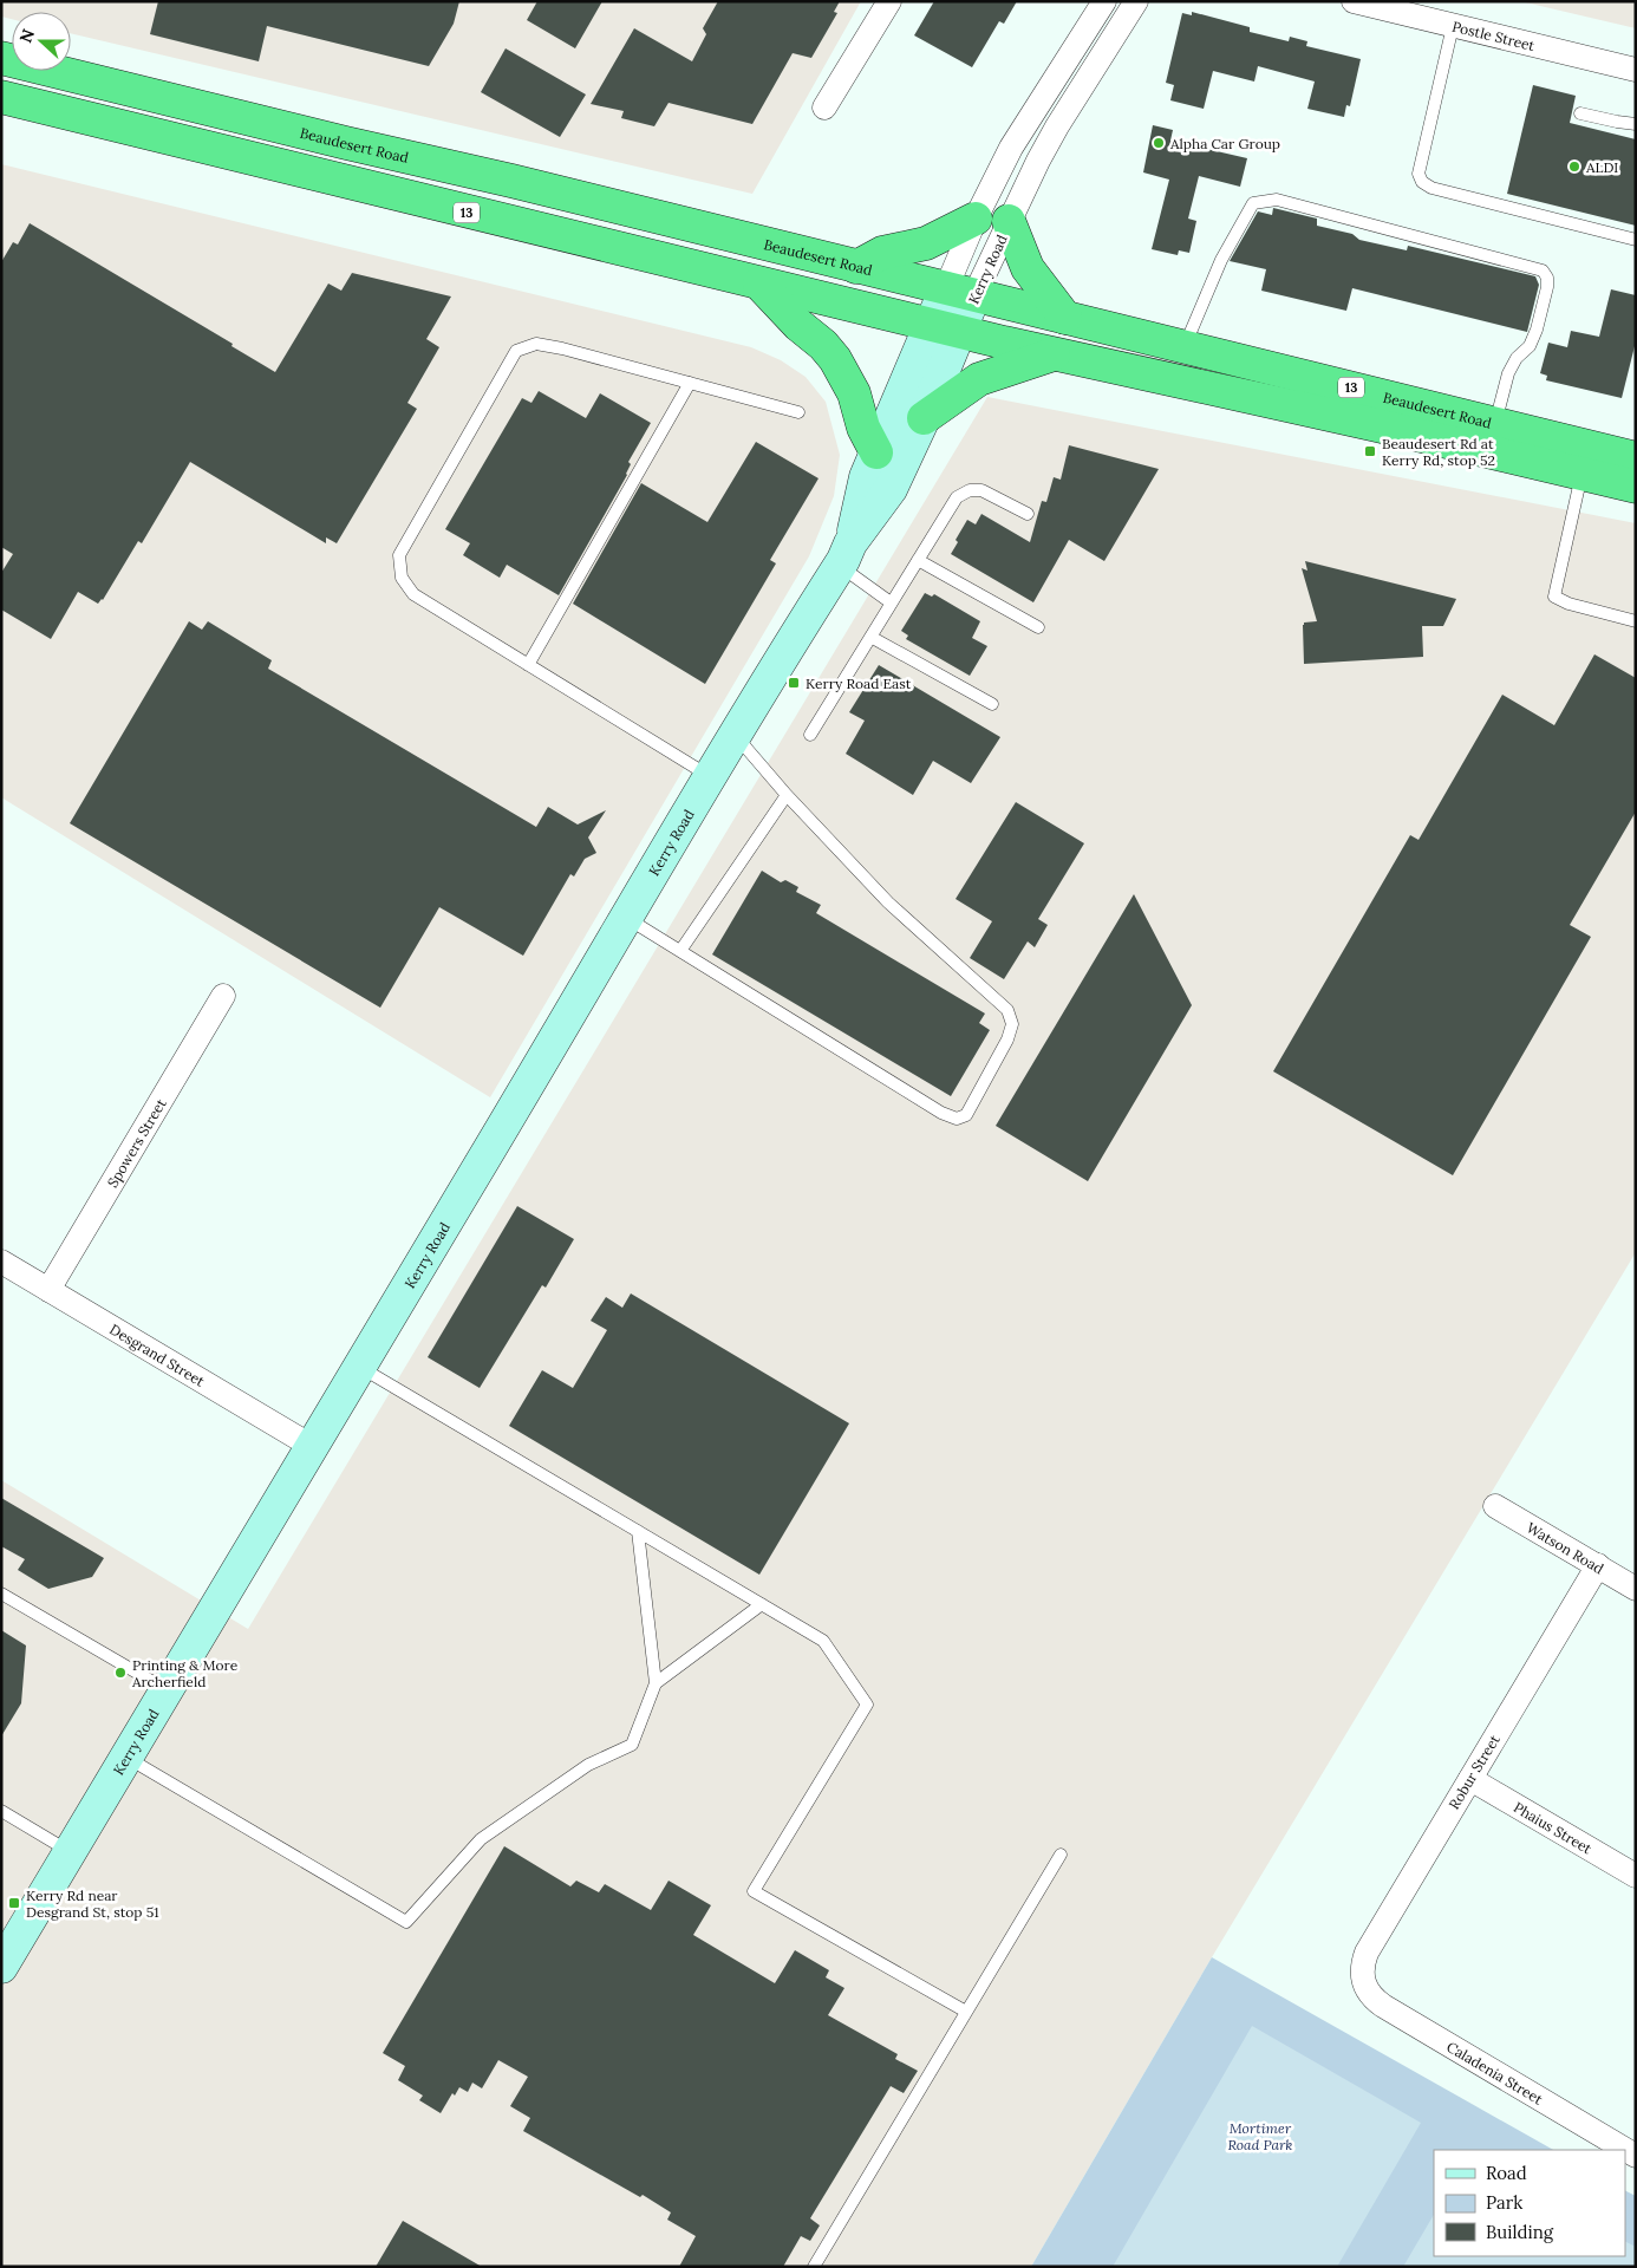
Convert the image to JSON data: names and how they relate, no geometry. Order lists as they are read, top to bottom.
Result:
{
  "streets": {
    "highway": ["Beaudesert Road", "13"],
    "street": [
      "Postle Street",
      "Kerry Road",
      "Spowers Street",
      "Desgrand Street",
      "Watson Road",
      "Robur Street",
      "Phaius Street",
      "Caladenia Street"
    ]
  },
  "crossings": [
    ["Beaudesert Road", "Kerry Road"],
    ["Kerry Road", "Desgrand Street"],
    ["Spowers Street", "Desgrand Street"],
    ["Watson Road", "Robur Street"],
    ["Robur Street", "Phaius Street"],
    ["Robur Street", "Caladenia Street"]
  ],
  "parks": ["Mortimer Road Park"],
  "places": {
    "other": ["Alpha Car Group", "ALDI", "Printing & More Archerfield"],
    "transit": ["Beaudesert Rd at Kerry Rd, stop 52", "Kerry Road East", "Kerry Rd near Desgrand St, stop 51"]
  },
  "legend": ["Road", "Park", "Building"],
  "north": "left"
}
